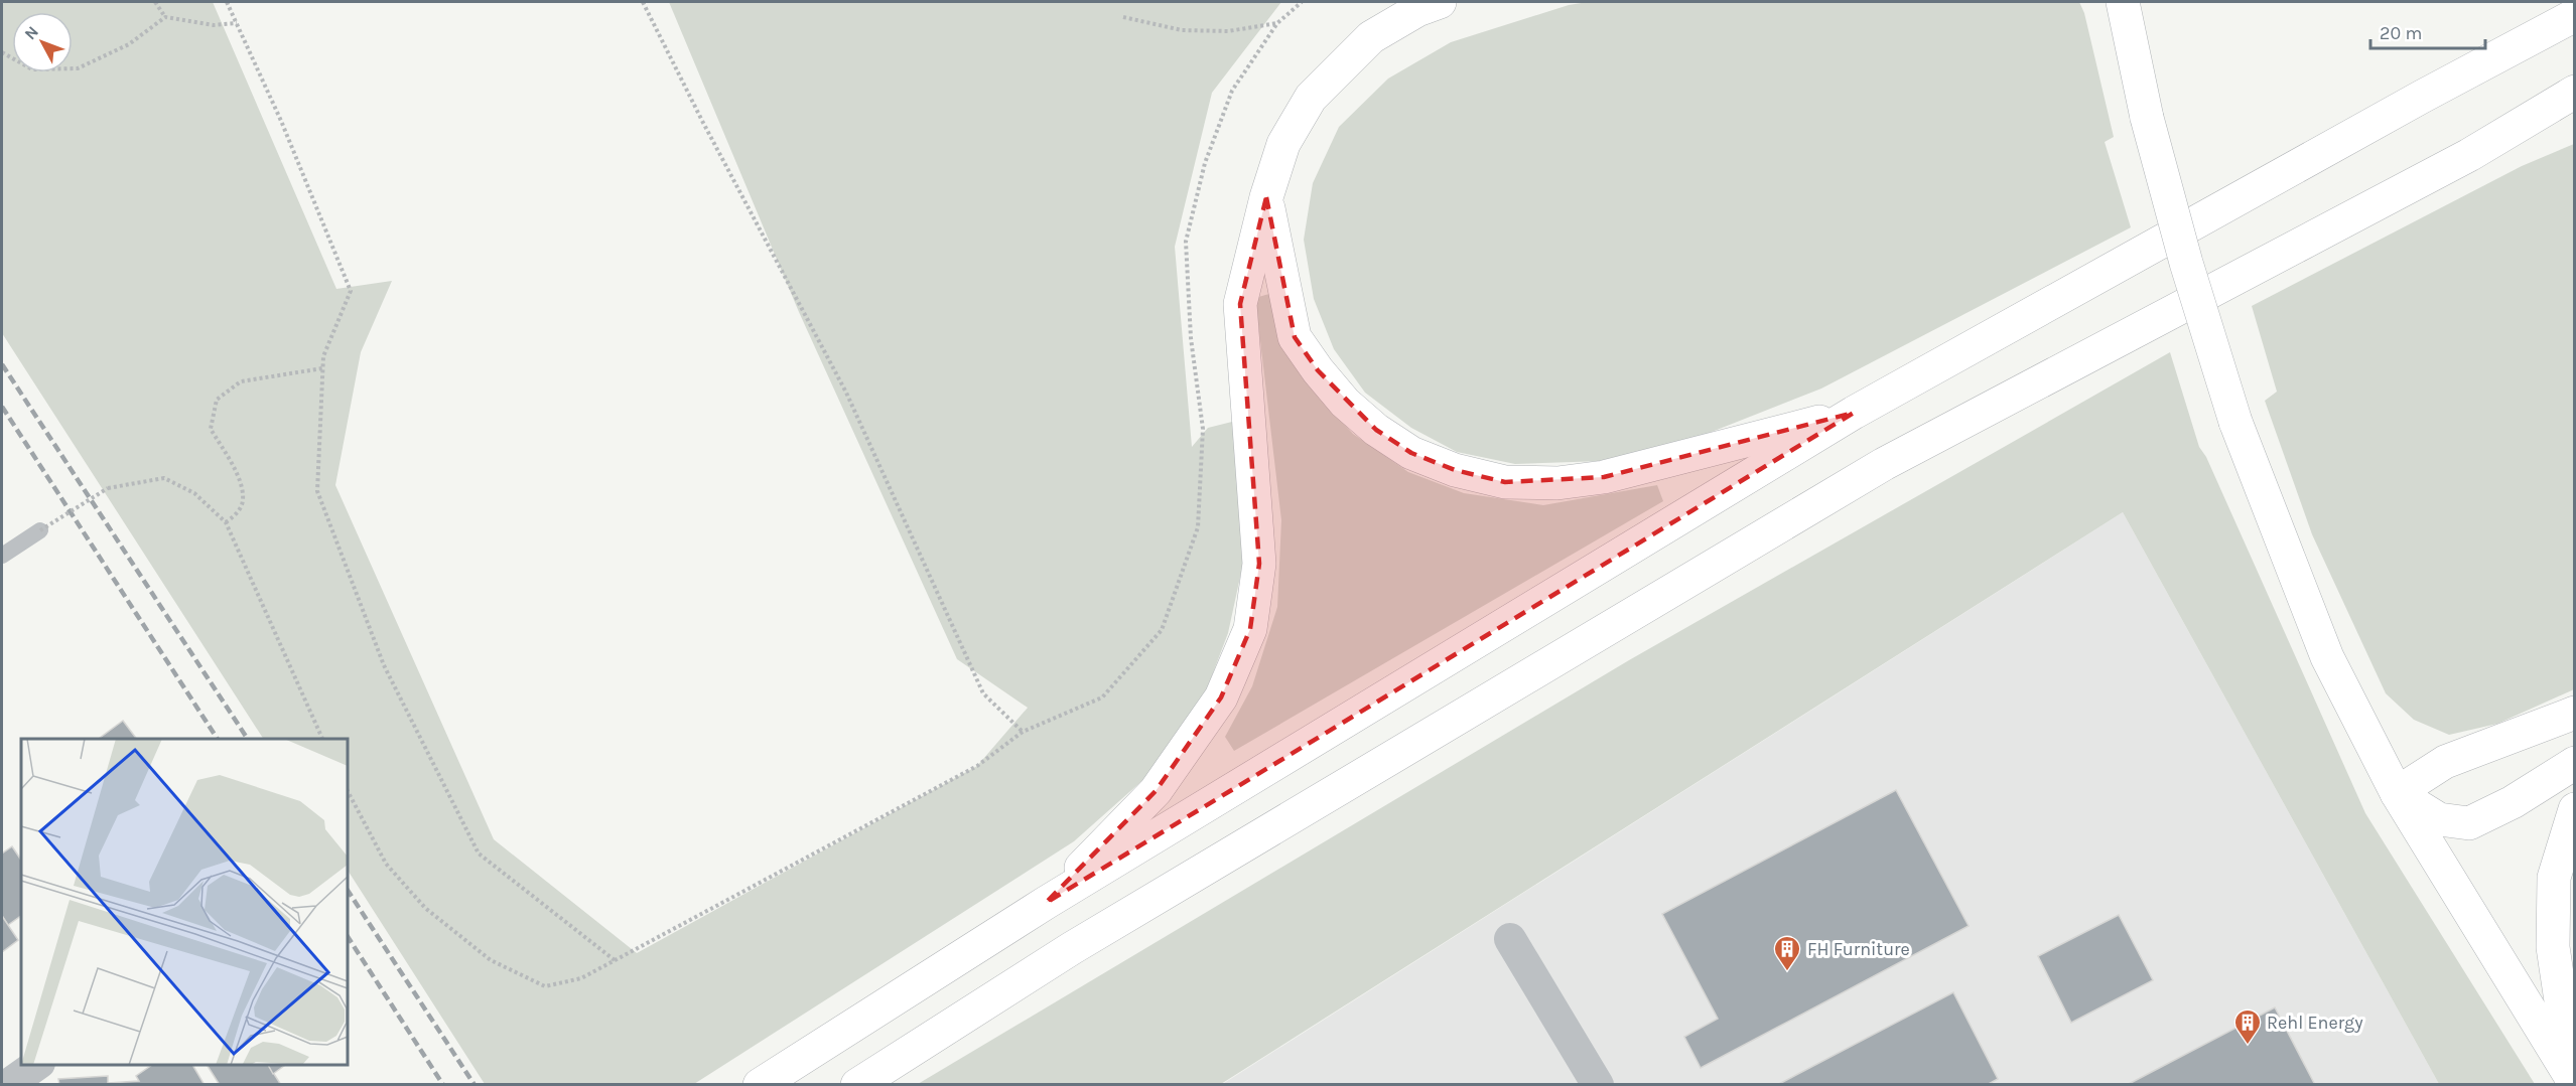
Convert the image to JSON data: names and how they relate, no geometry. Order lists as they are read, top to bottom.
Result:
{
  "places": {
    "building": ["FH Furniture", "Rehl Energy"]
  },
  "scale_bar": "20 m",
  "north": "top left"
}
